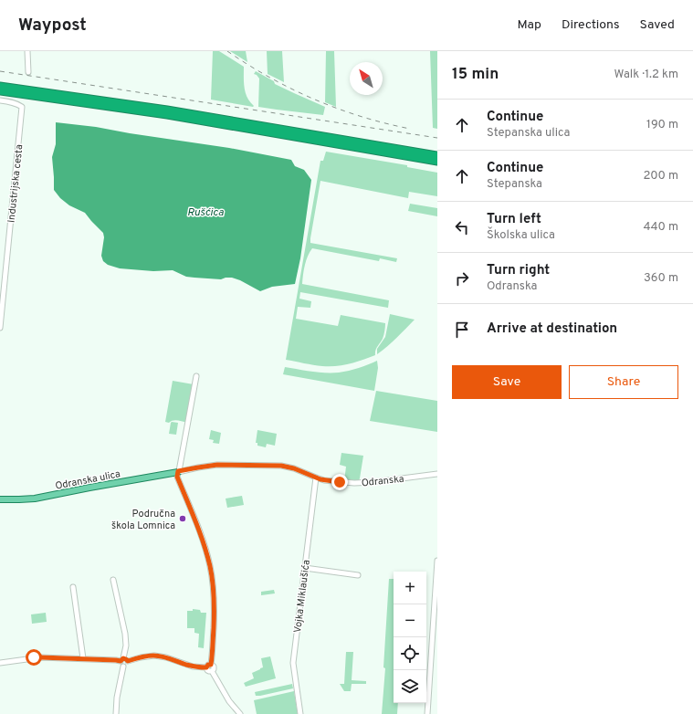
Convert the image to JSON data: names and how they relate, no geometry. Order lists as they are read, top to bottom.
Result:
{
  "streets": {
    "main road": ["Odranska ulica"],
    "street": ["Industrijska cesta", "Odranska", "Vojka Miklaušića"]
  },
  "crossings": [
    ["Odranska ulica", "Odranska"],
    ["Odranska", "Vojka Miklaušića"]
  ],
  "water": ["Rušćica"],
  "places": ["Područna škola Lomnica"],
  "north": "top left",
  "page": {
    "header": "Waypost",
    "nav": ["Map", "Directions", "Saved"],
    "heading": ["15 min", "Walk · 1.2 km"],
    "list": [
      ["Continue", "Stepanska ulica", "190 m"],
      ["Continue", "Stepanska", "200 m"],
      ["Turn left", "Školska ulica", "440 m"],
      ["Turn right", "Odranska", "360 m"],
      "Arrive at destination"
    ],
    "buttons": ["Save", "Share"],
    "map_buttons": ["+", "−"]
  }
}
